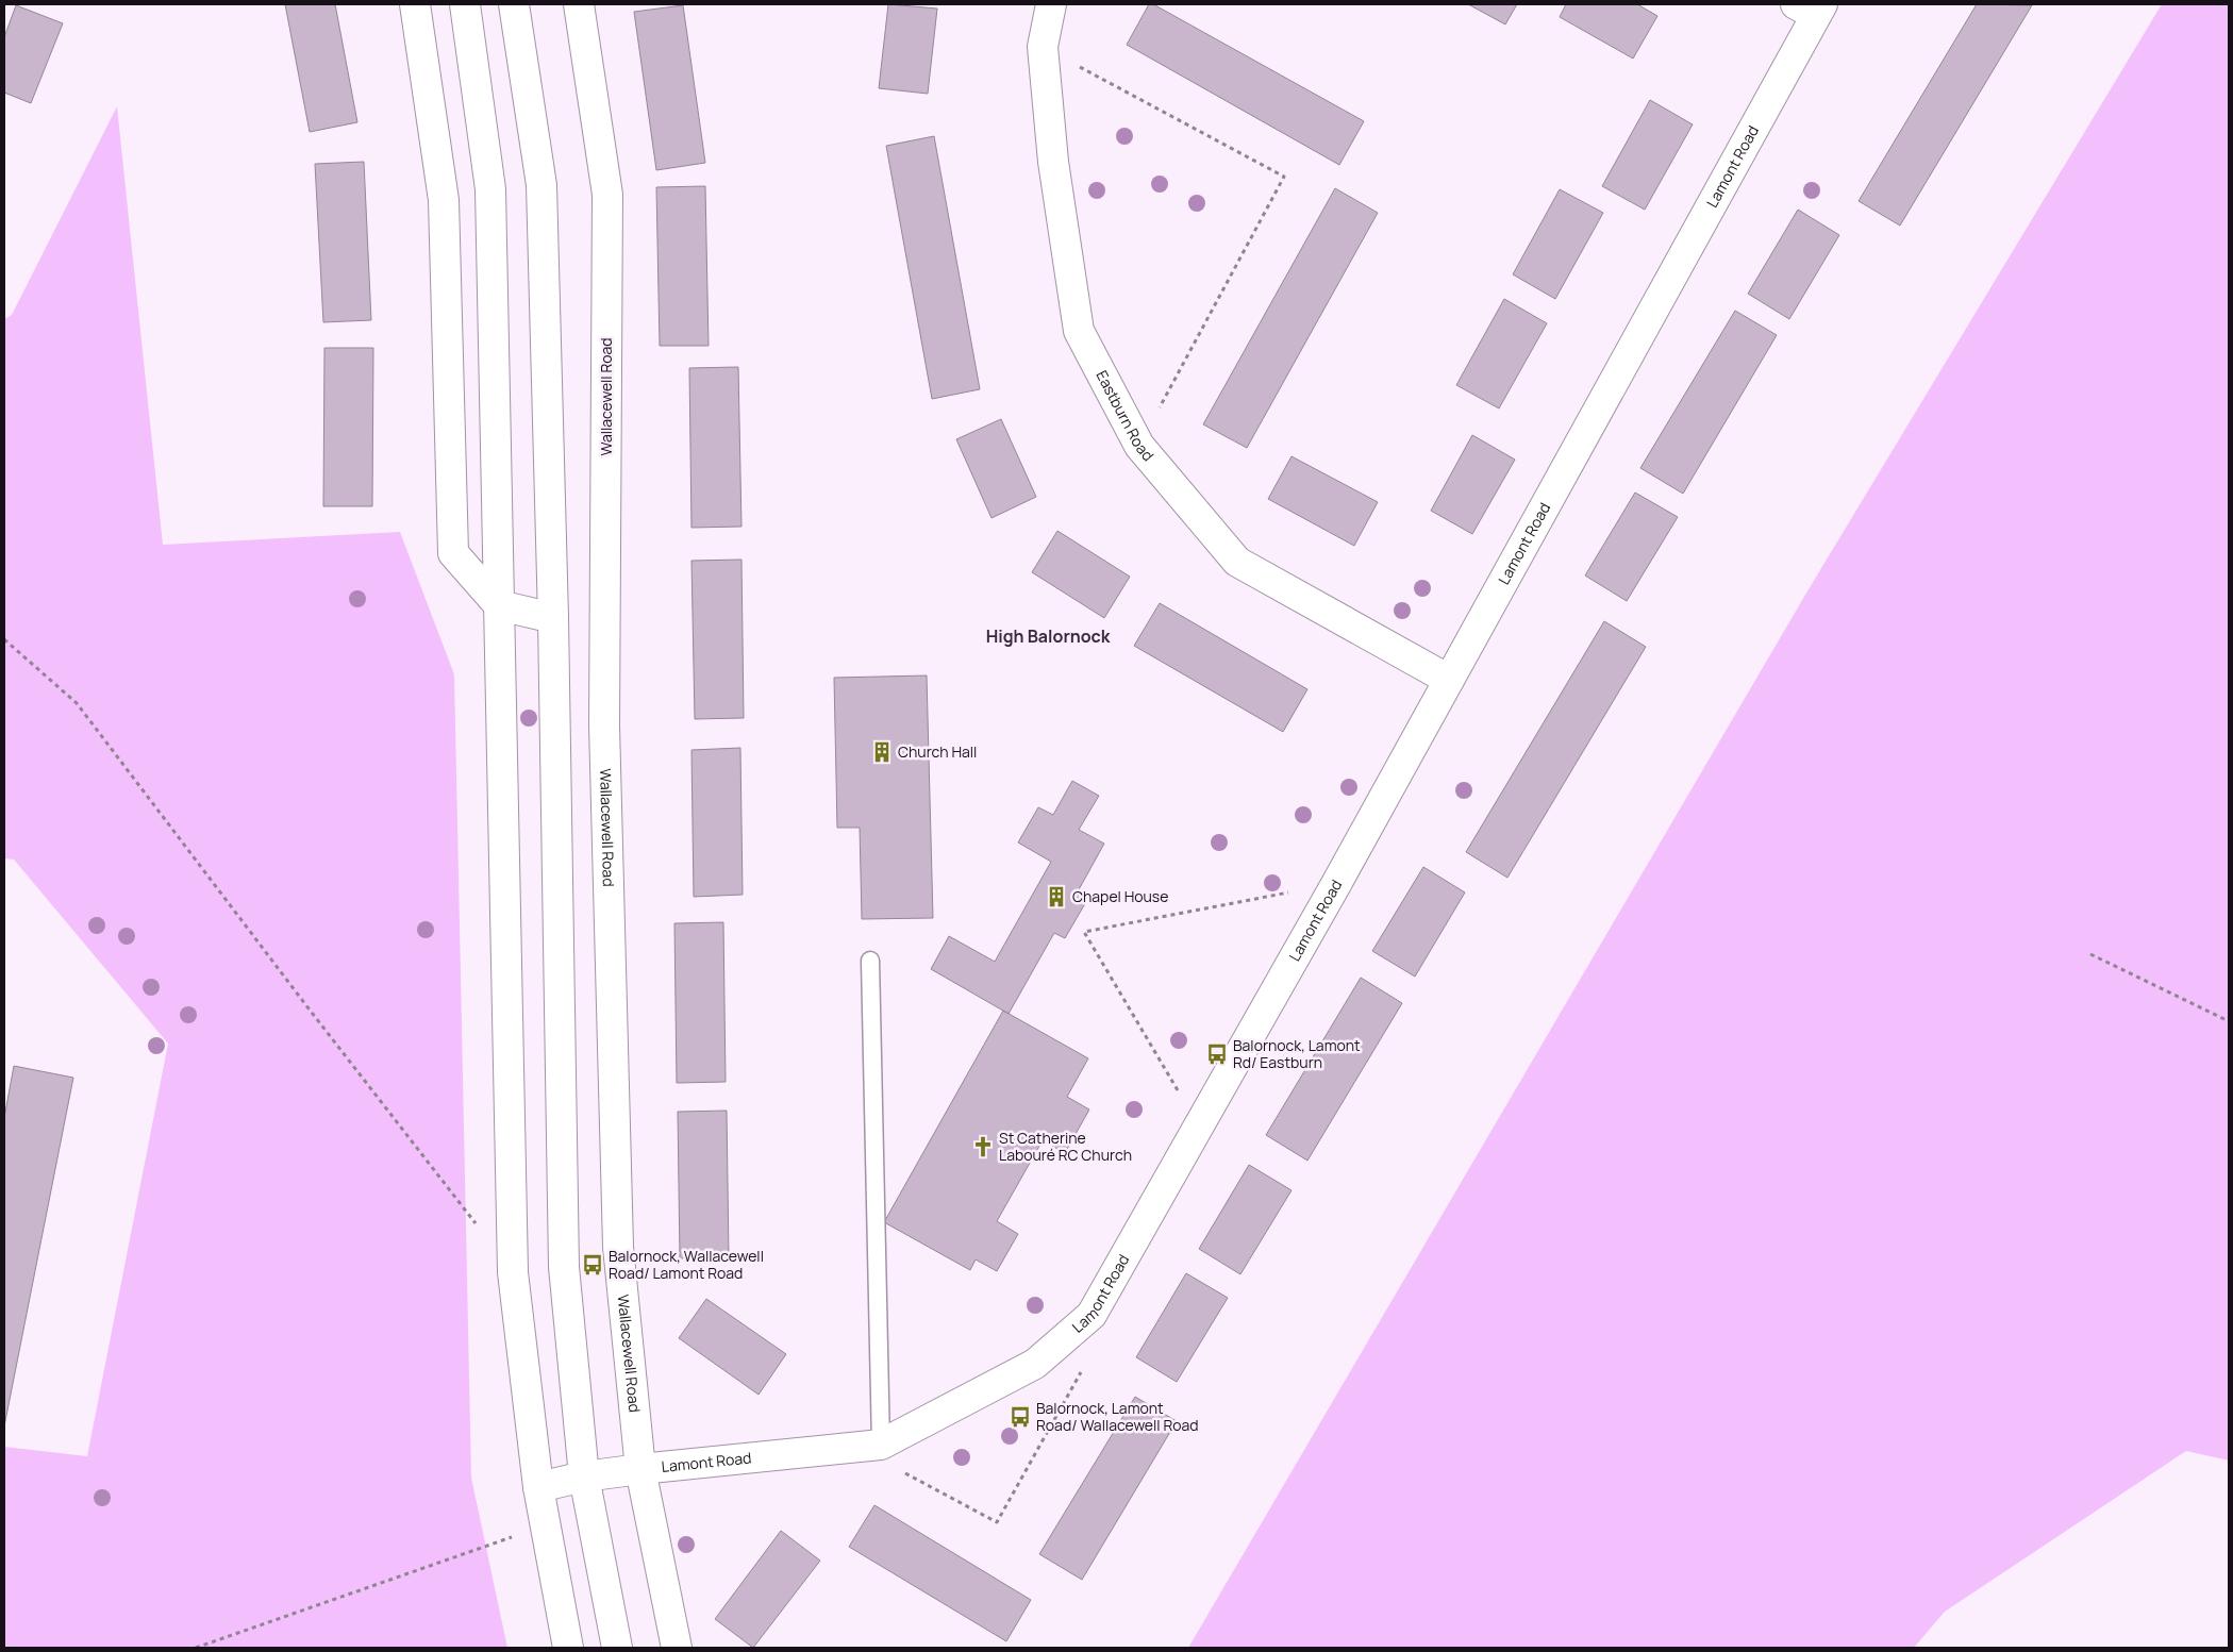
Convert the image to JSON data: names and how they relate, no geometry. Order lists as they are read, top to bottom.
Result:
{
  "streets": {
    "street": ["Lamont Road", "Wallacewell Road", "Eastburn Road"]
  },
  "crossings": [
    ["Lamont Road", "Wallacewell Road"],
    ["Lamont Road", "Eastburn Road"]
  ],
  "districts": ["High Balornock"],
  "places": {
    "building": ["Church Hall", "Chapel House"],
    "bus stop": ["Balornock, Lamont Rd/ Eastburn", "Balornock, Wallacewell Road/ Lamont Road", "Balornock, Lamont Road/ Wallacewell Road"],
    "church": ["St Catherine Labouré RC Church"]
  }
}
